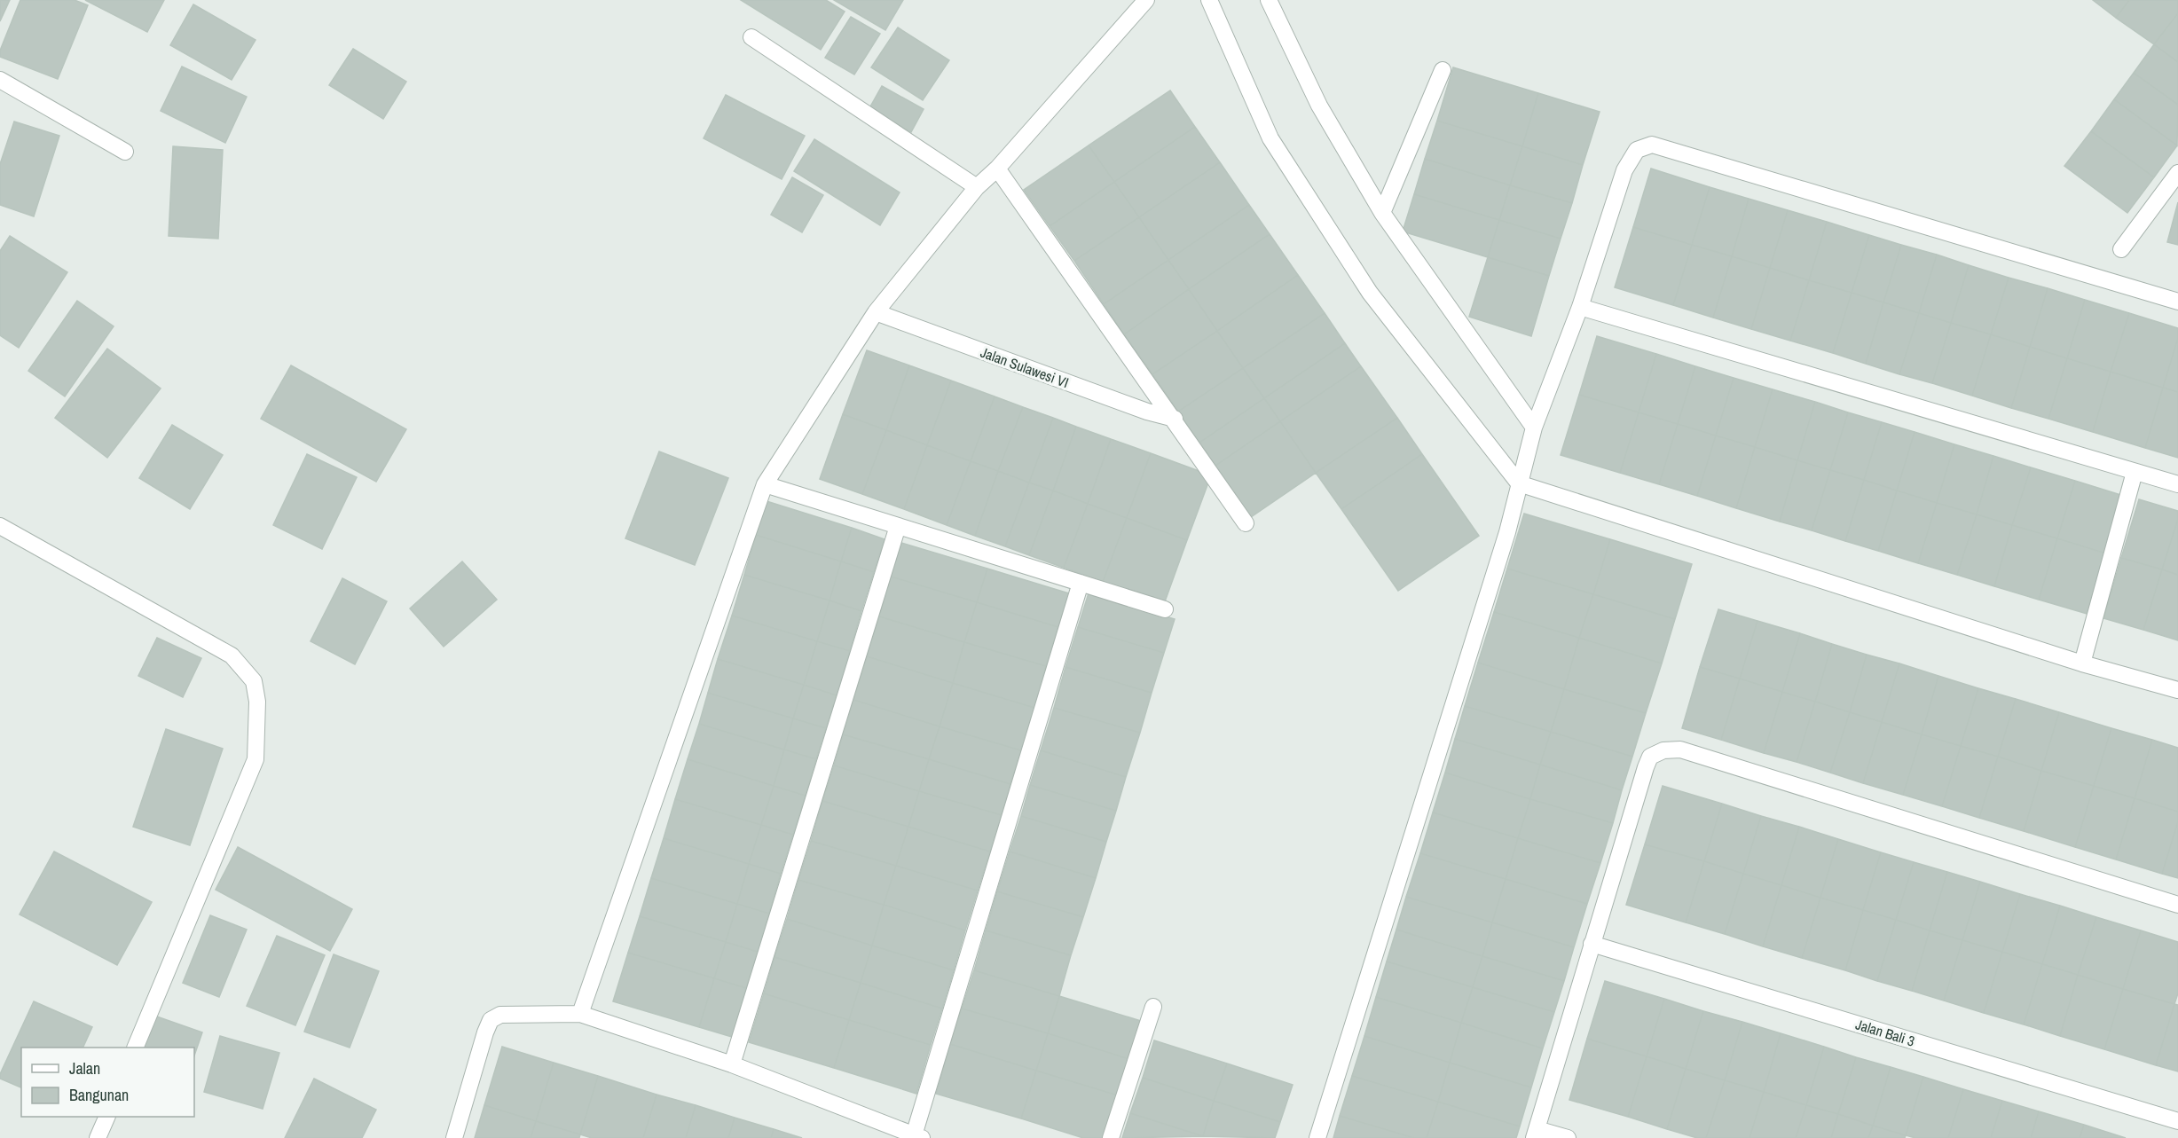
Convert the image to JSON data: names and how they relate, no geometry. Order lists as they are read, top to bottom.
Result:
{
  "streets": {
    "street": ["Jalan Sulawesi VI", "Jalan Bali 3"]
  },
  "legend": ["Jalan", "Bangunan"]
}
